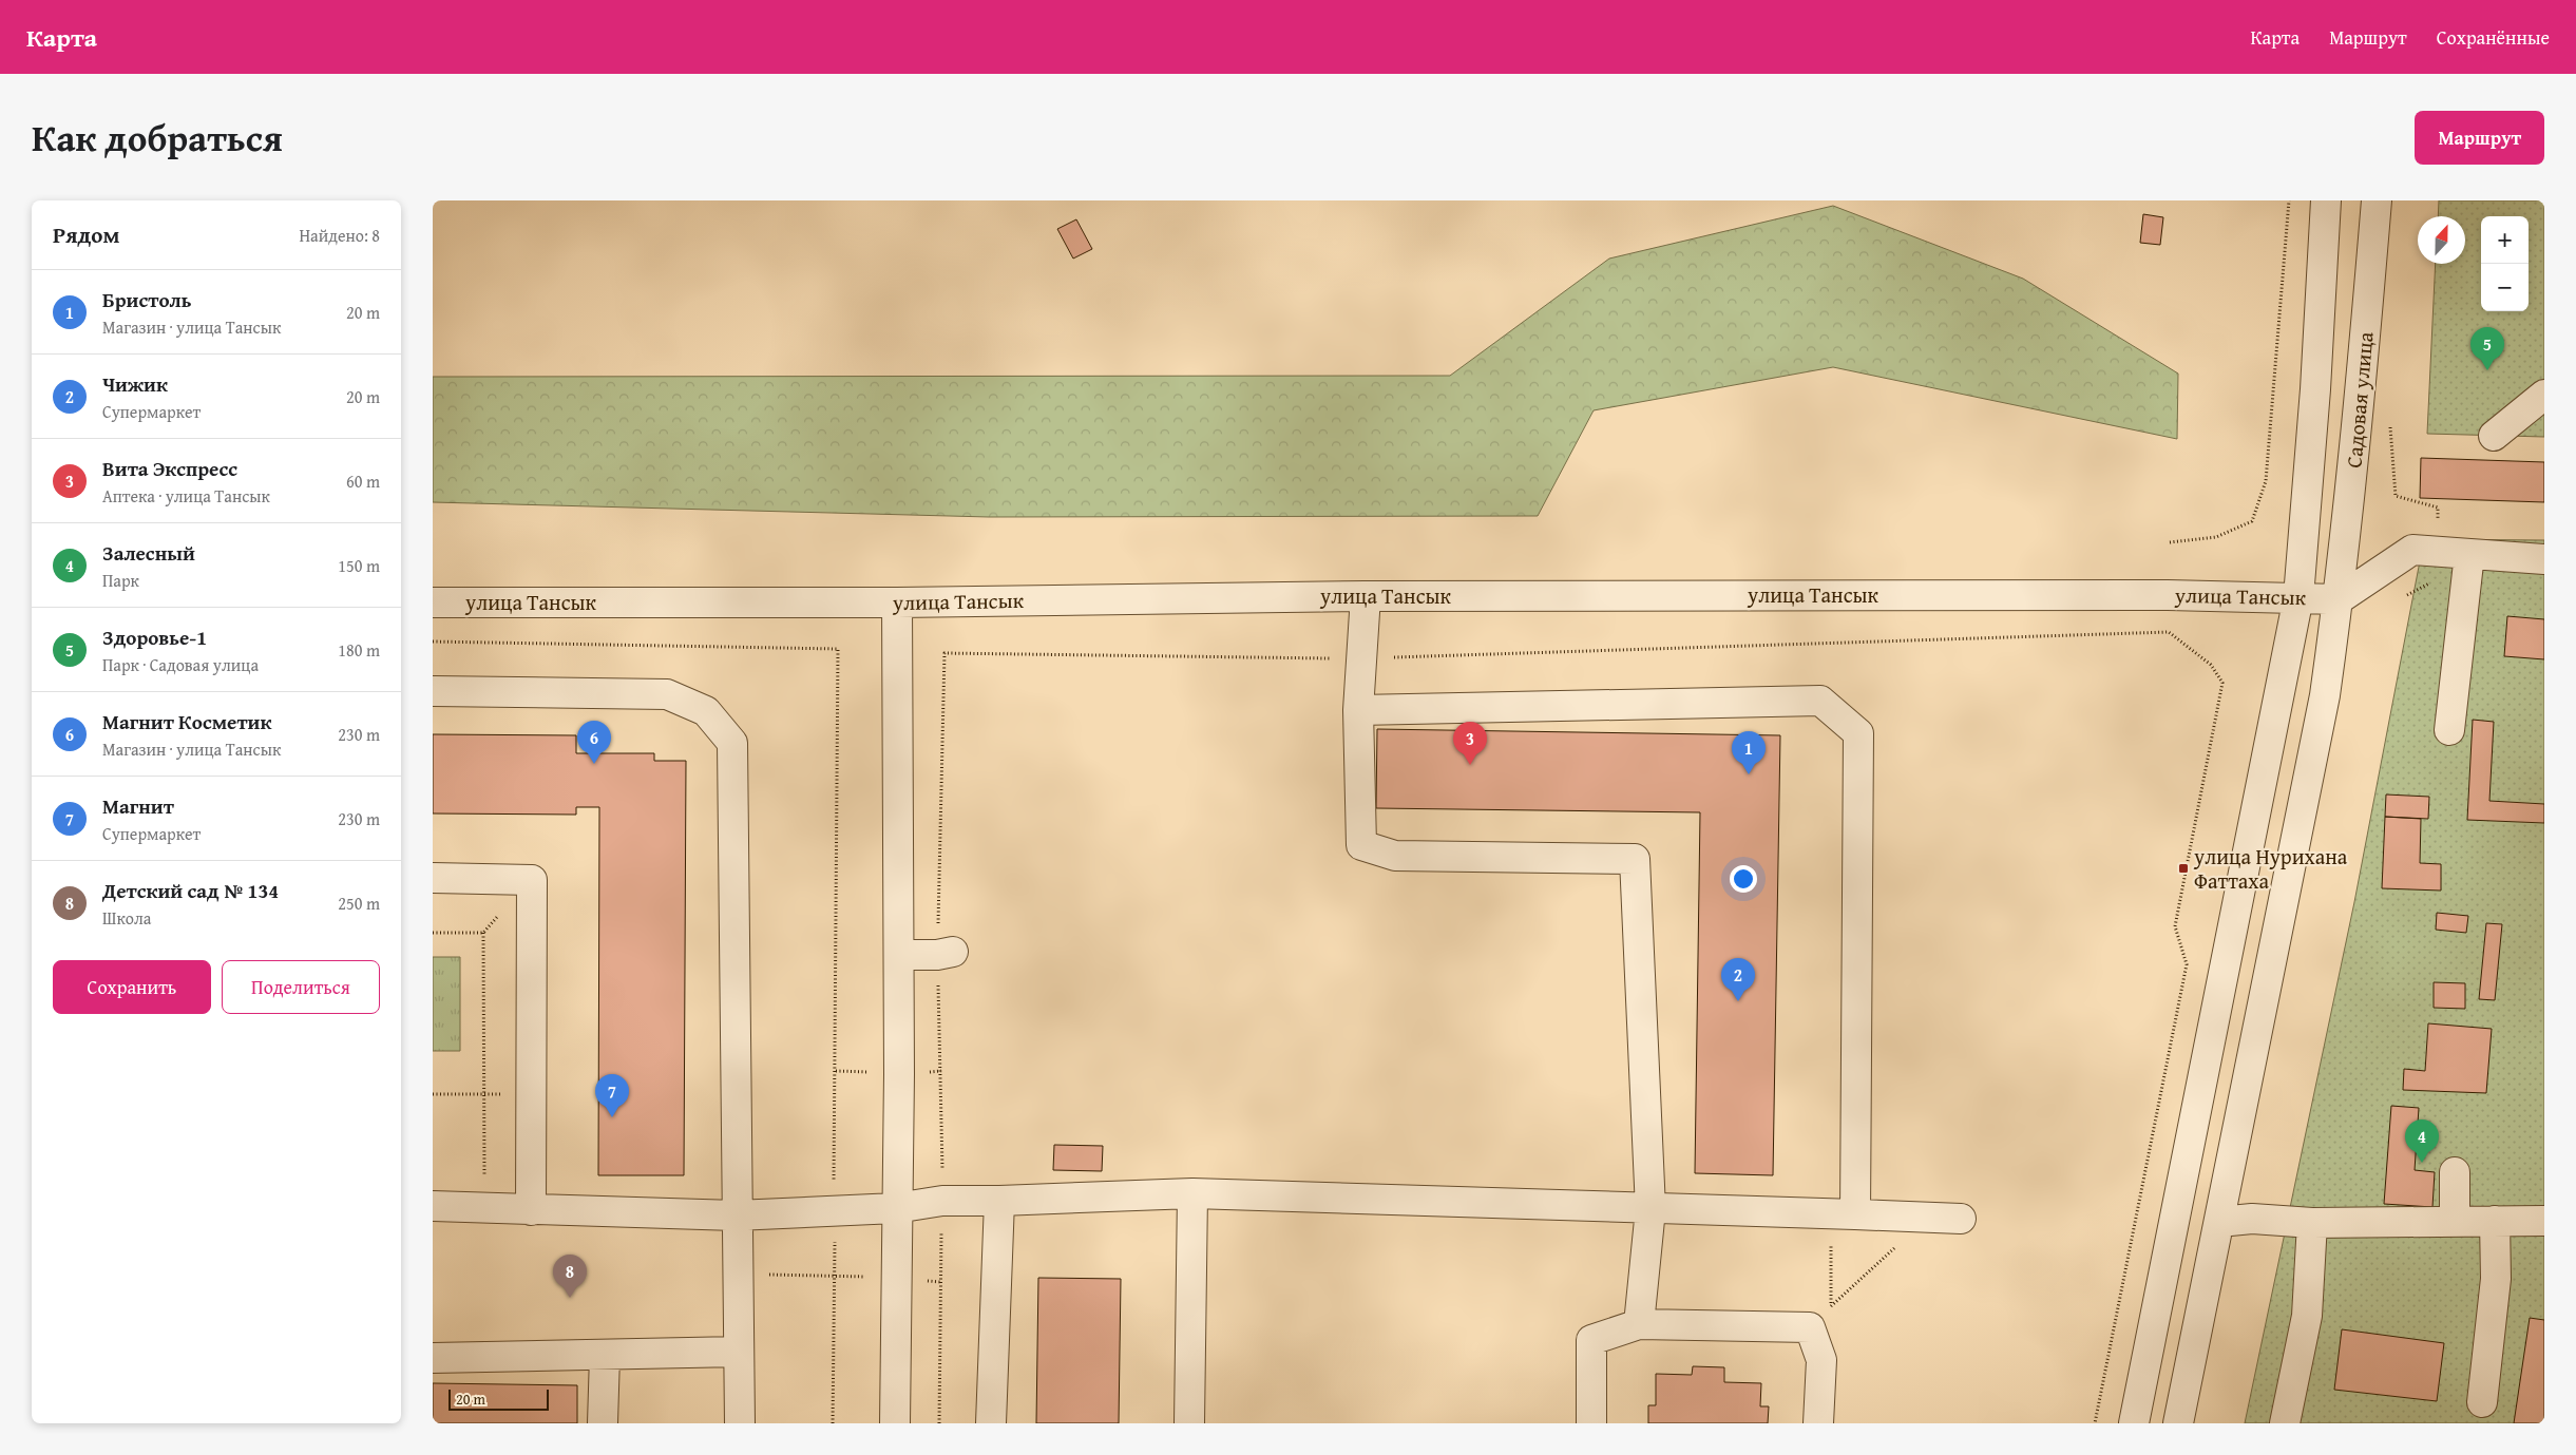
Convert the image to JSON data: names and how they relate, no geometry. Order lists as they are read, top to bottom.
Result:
{
  "streets": {
    "street": ["Садовая улица", "улица Тансык"]
  },
  "crossings": [
    ["Садовая улица", "улица Тансык"]
  ],
  "places": {
    "transit": ["улица Нурихана Фаттаха"]
  },
  "scale_bar": "20 m",
  "north": "top",
  "page": {
    "header": "Карта",
    "nav": ["Карта", "Маршрут", "Сохранённые"],
    "title": "Как добраться",
    "buttons": [
      "Маршрут",
      ["Сохранить", "Поделиться"]
    ],
    "heading": ["Рядом", "Найдено: 8"],
    "map_buttons": ["+", "−"],
    "list": [
      {
        "mark": "1",
        "name": "Бристоль",
        "note": "Магазин · улица Тансык",
        "value": "20 m"
      },
      {
        "mark": "2",
        "name": "Чижик",
        "note": "Супермаркет",
        "value": "20 m"
      },
      {
        "mark": "3",
        "name": "Вита Экспресс",
        "note": "Аптека · улица Тансык",
        "value": "60 m"
      },
      {
        "mark": "4",
        "name": "Залесный",
        "note": "Парк",
        "value": "150 m"
      },
      {
        "mark": "5",
        "name": "Здоровье-1",
        "note": "Парк · Садовая улица",
        "value": "180 m"
      },
      {
        "mark": "6",
        "name": "Магнит Косметик",
        "note": "Магазин · улица Тансык",
        "value": "230 m"
      },
      {
        "mark": "7",
        "name": "Магнит",
        "note": "Супермаркет",
        "value": "230 m"
      },
      {
        "mark": "8",
        "name": "Детский сад № 134",
        "note": "Школа",
        "value": "250 m"
      }
    ],
    "pins": [
      "5",
      "6",
      "3",
      "1",
      "2",
      "7",
      "4",
      "8"
    ],
    "scale": "20 m"
  }
}
